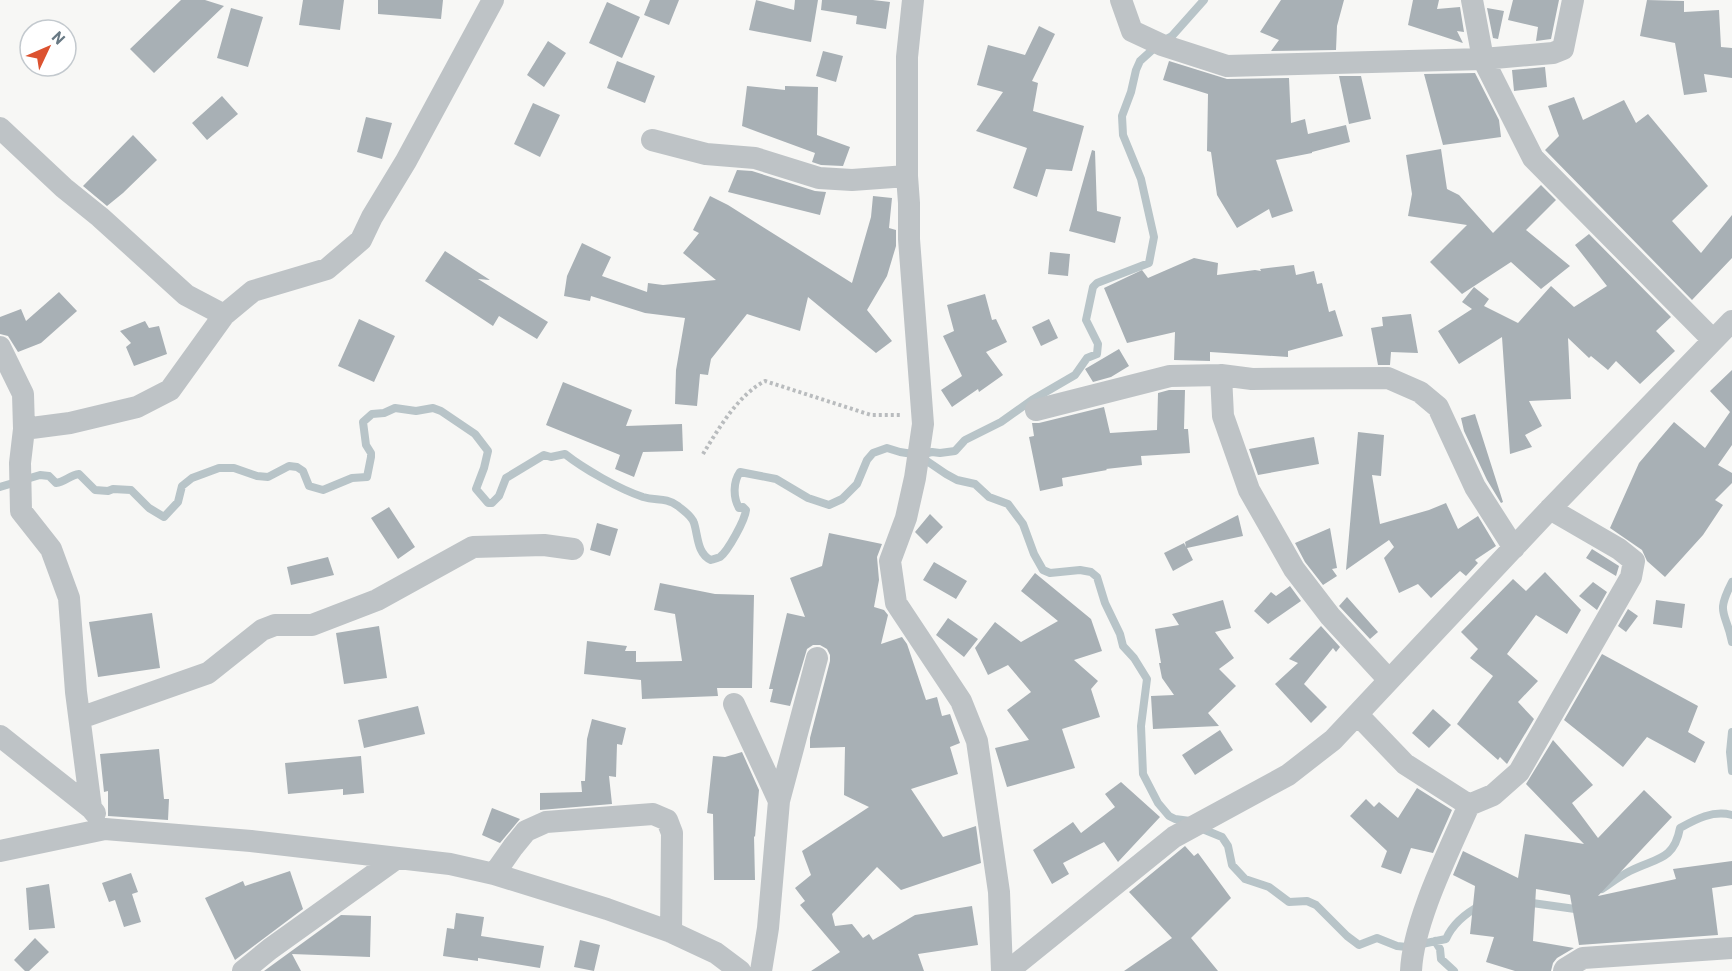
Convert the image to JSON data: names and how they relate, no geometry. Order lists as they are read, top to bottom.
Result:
{
  "north": "top right"
}
